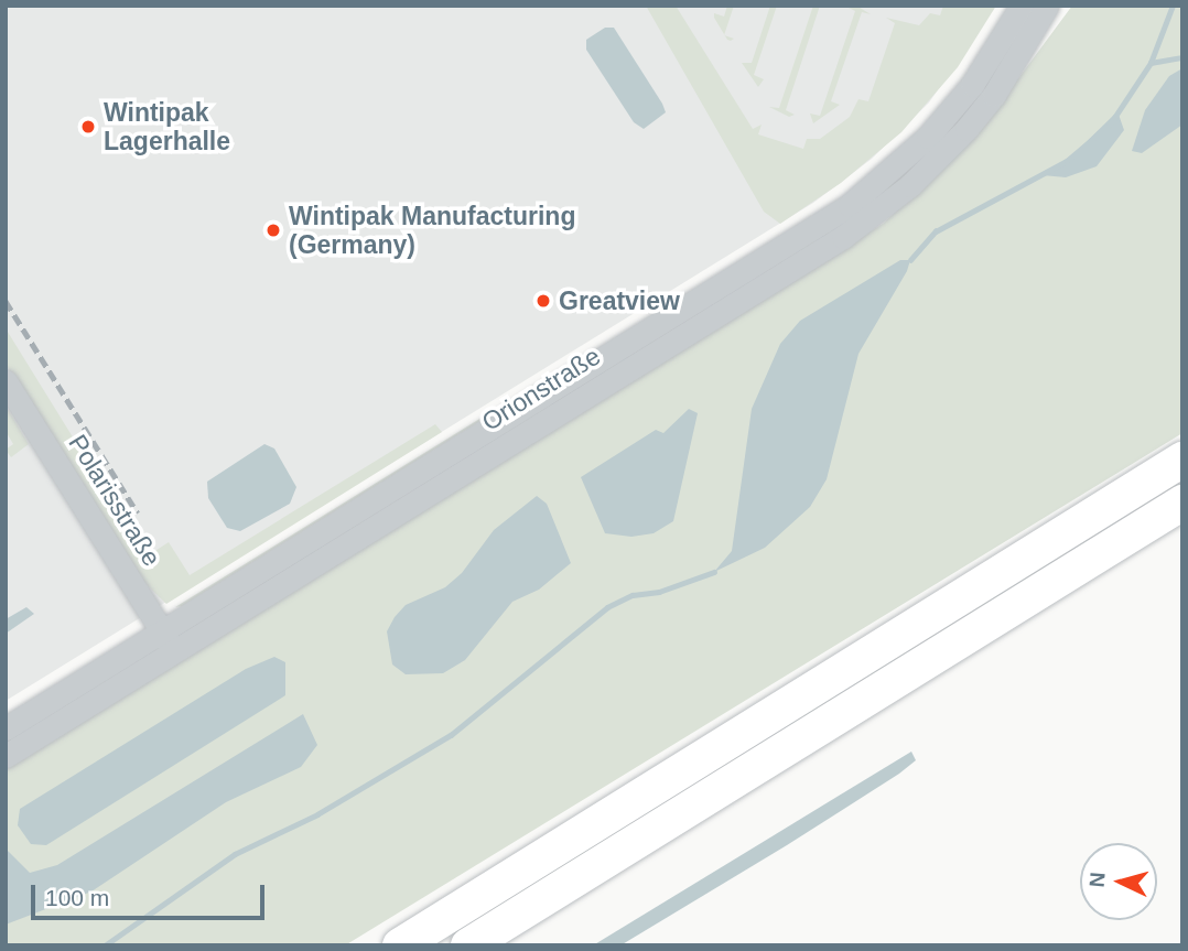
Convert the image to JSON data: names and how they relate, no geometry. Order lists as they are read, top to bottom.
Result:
{
  "streets": {
    "street": ["Orionstraße", "Polarisstraße"]
  },
  "crossings": [
    ["Orionstraße", "Polarisstraße"]
  ],
  "places": ["Wintipak Lagerhalle", "Wintipak Manufacturing (Germany)", "Greatview"],
  "scale_bar": "100 m",
  "north": "left"
}
